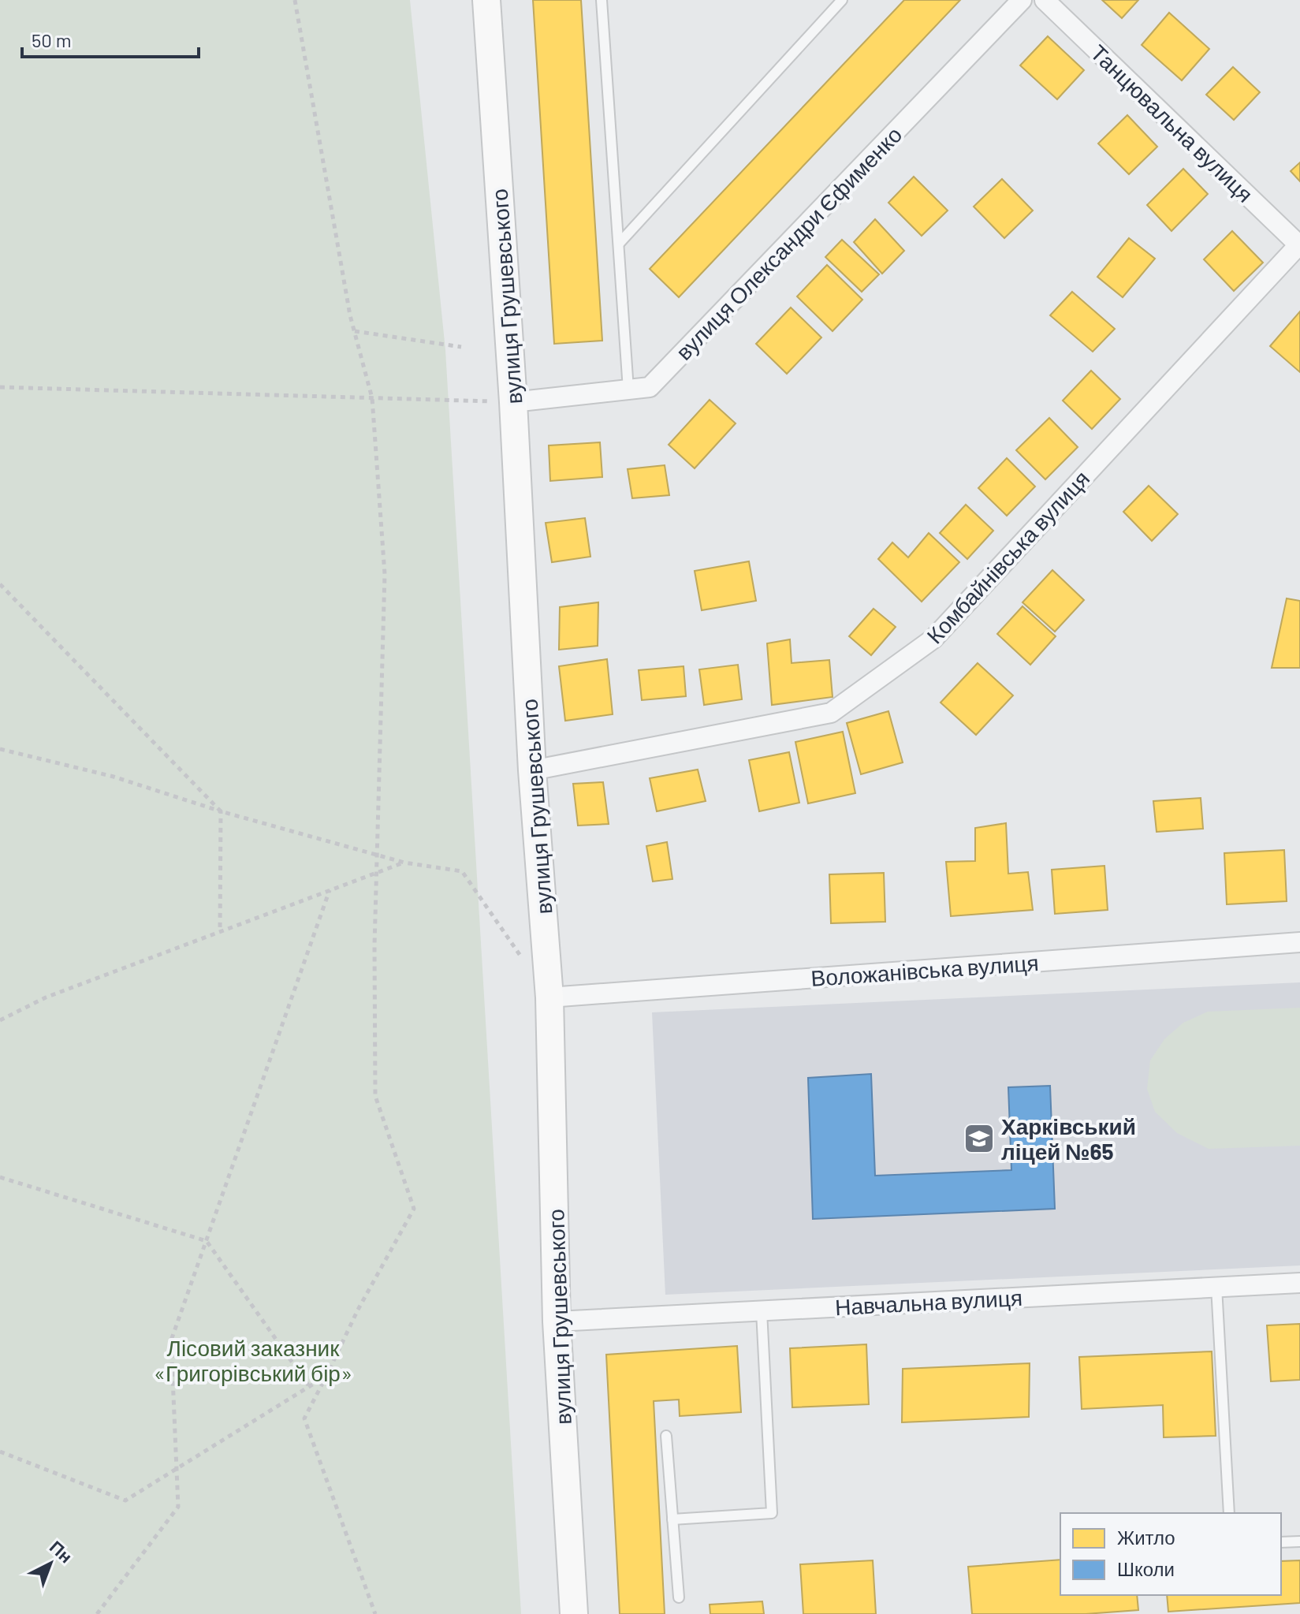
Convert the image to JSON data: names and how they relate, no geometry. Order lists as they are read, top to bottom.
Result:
{
  "streets": {
    "street": [
      "Танцювальна вулиця",
      "вулиця Олександри Єфименко",
      "вулиця Грушевського",
      "Комбайнівська вулиця",
      "Воложанівська вулиця",
      "Навчальна вулиця"
    ]
  },
  "crossings": [
    ["Танцювальна вулиця", "Комбайнівська вулиця"],
    ["вулиця Олександри Єфименко", "вулиця Грушевського"],
    ["вулиця Грушевського", "Комбайнівська вулиця"],
    ["вулиця Грушевського", "Воложанівська вулиця"],
    ["вулиця Грушевського", "Навчальна вулиця"]
  ],
  "parks": ["Лісовий заказник «Григорівський бір»"],
  "places": {
    "school or university": ["Харківський ліцей №65"]
  },
  "legend": ["Житло", "Школи"],
  "scale_bar": "50 m",
  "north": "top right"
}
